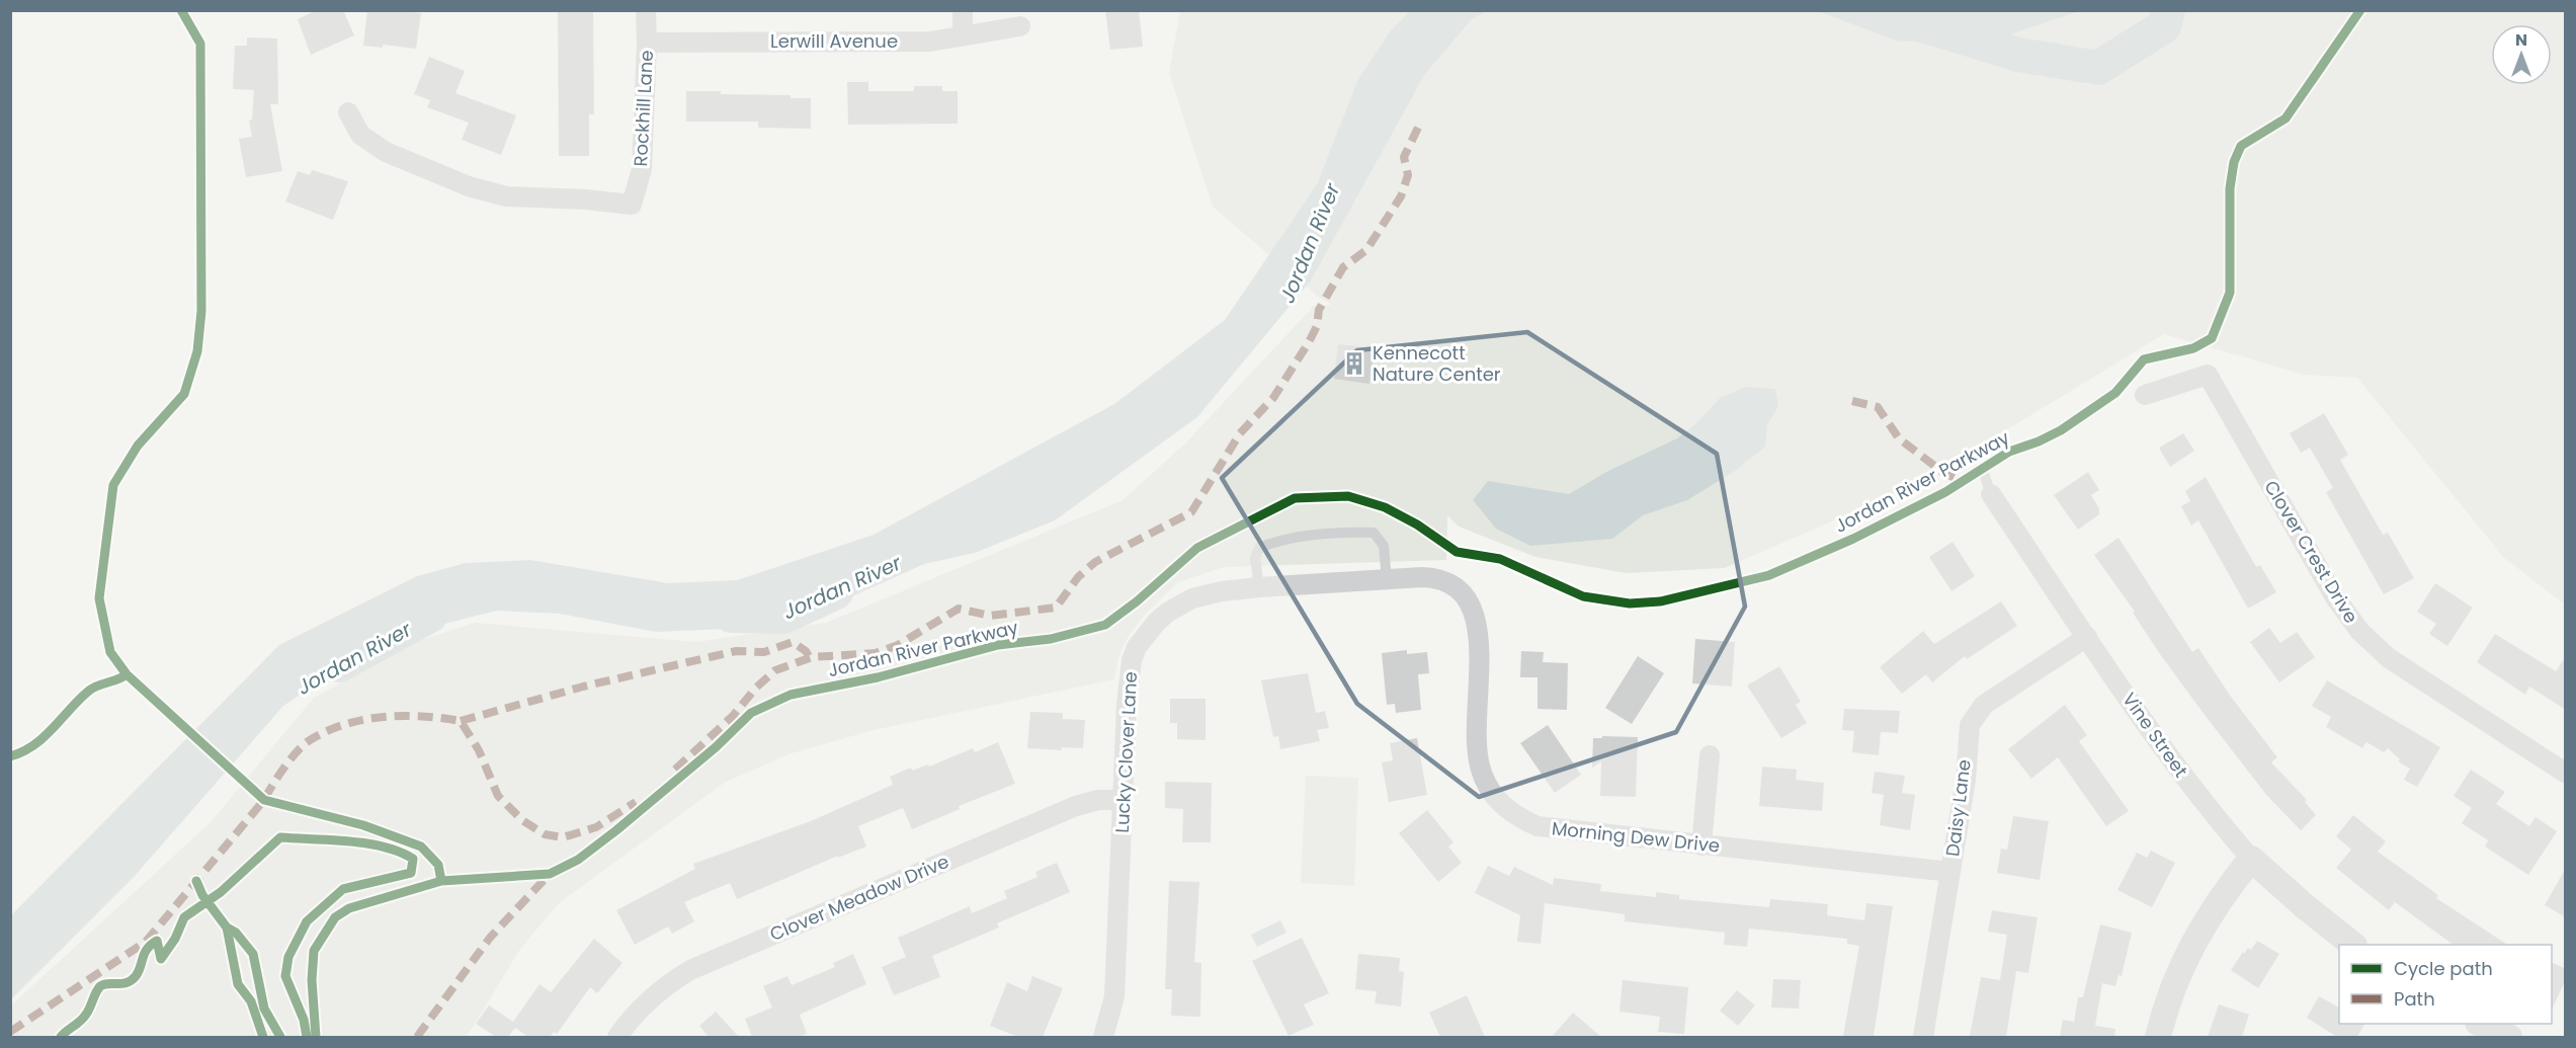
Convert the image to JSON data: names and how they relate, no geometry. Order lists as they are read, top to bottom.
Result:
{
  "streets": {
    "street": [
      "Lerwill Avenue",
      "Rockhill Lane",
      "Clover Crest Drive",
      "Vine Street",
      "Lucky Clover Lane",
      "Daisy Lane",
      "Morning Dew Drive",
      "Clover Meadow Drive"
    ],
    "cycle path": ["Jordan River Parkway"]
  },
  "crossings": [
    ["Lerwill Avenue", "Rockhill Lane"],
    ["Vine Street", "Daisy Lane"],
    ["Lucky Clover Lane", "Morning Dew Drive"],
    ["Lucky Clover Lane", "Clover Meadow Drive"],
    ["Daisy Lane", "Morning Dew Drive"]
  ],
  "water": ["Jordan River"],
  "places": {
    "building": ["Kennecott Nature Center"]
  },
  "legend": ["Cycle path", "Path"],
  "north": "top"
}
